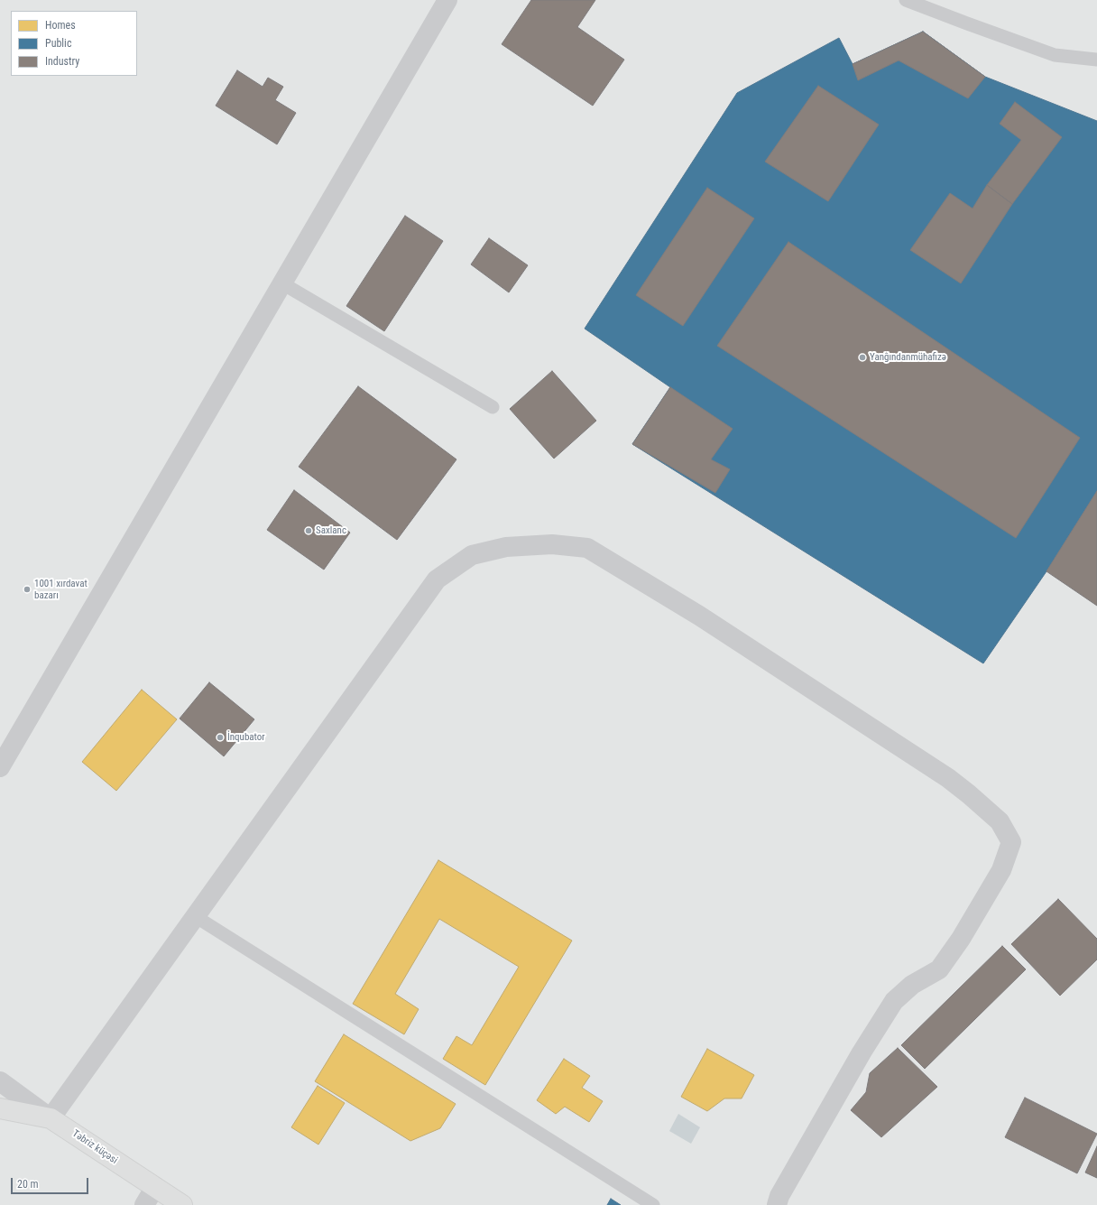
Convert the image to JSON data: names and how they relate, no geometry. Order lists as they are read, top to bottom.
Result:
{
  "streets": {
    "main road": ["Təbriz küçəsi"]
  },
  "places": [
    "Yanğındanmühafizə",
    "Saxlanc",
    "1001 xırdavat bazarı",
    "İnqubator"
  ],
  "legend": ["Homes", "Public", "Industry"],
  "scale_bar": "20 m"
}
